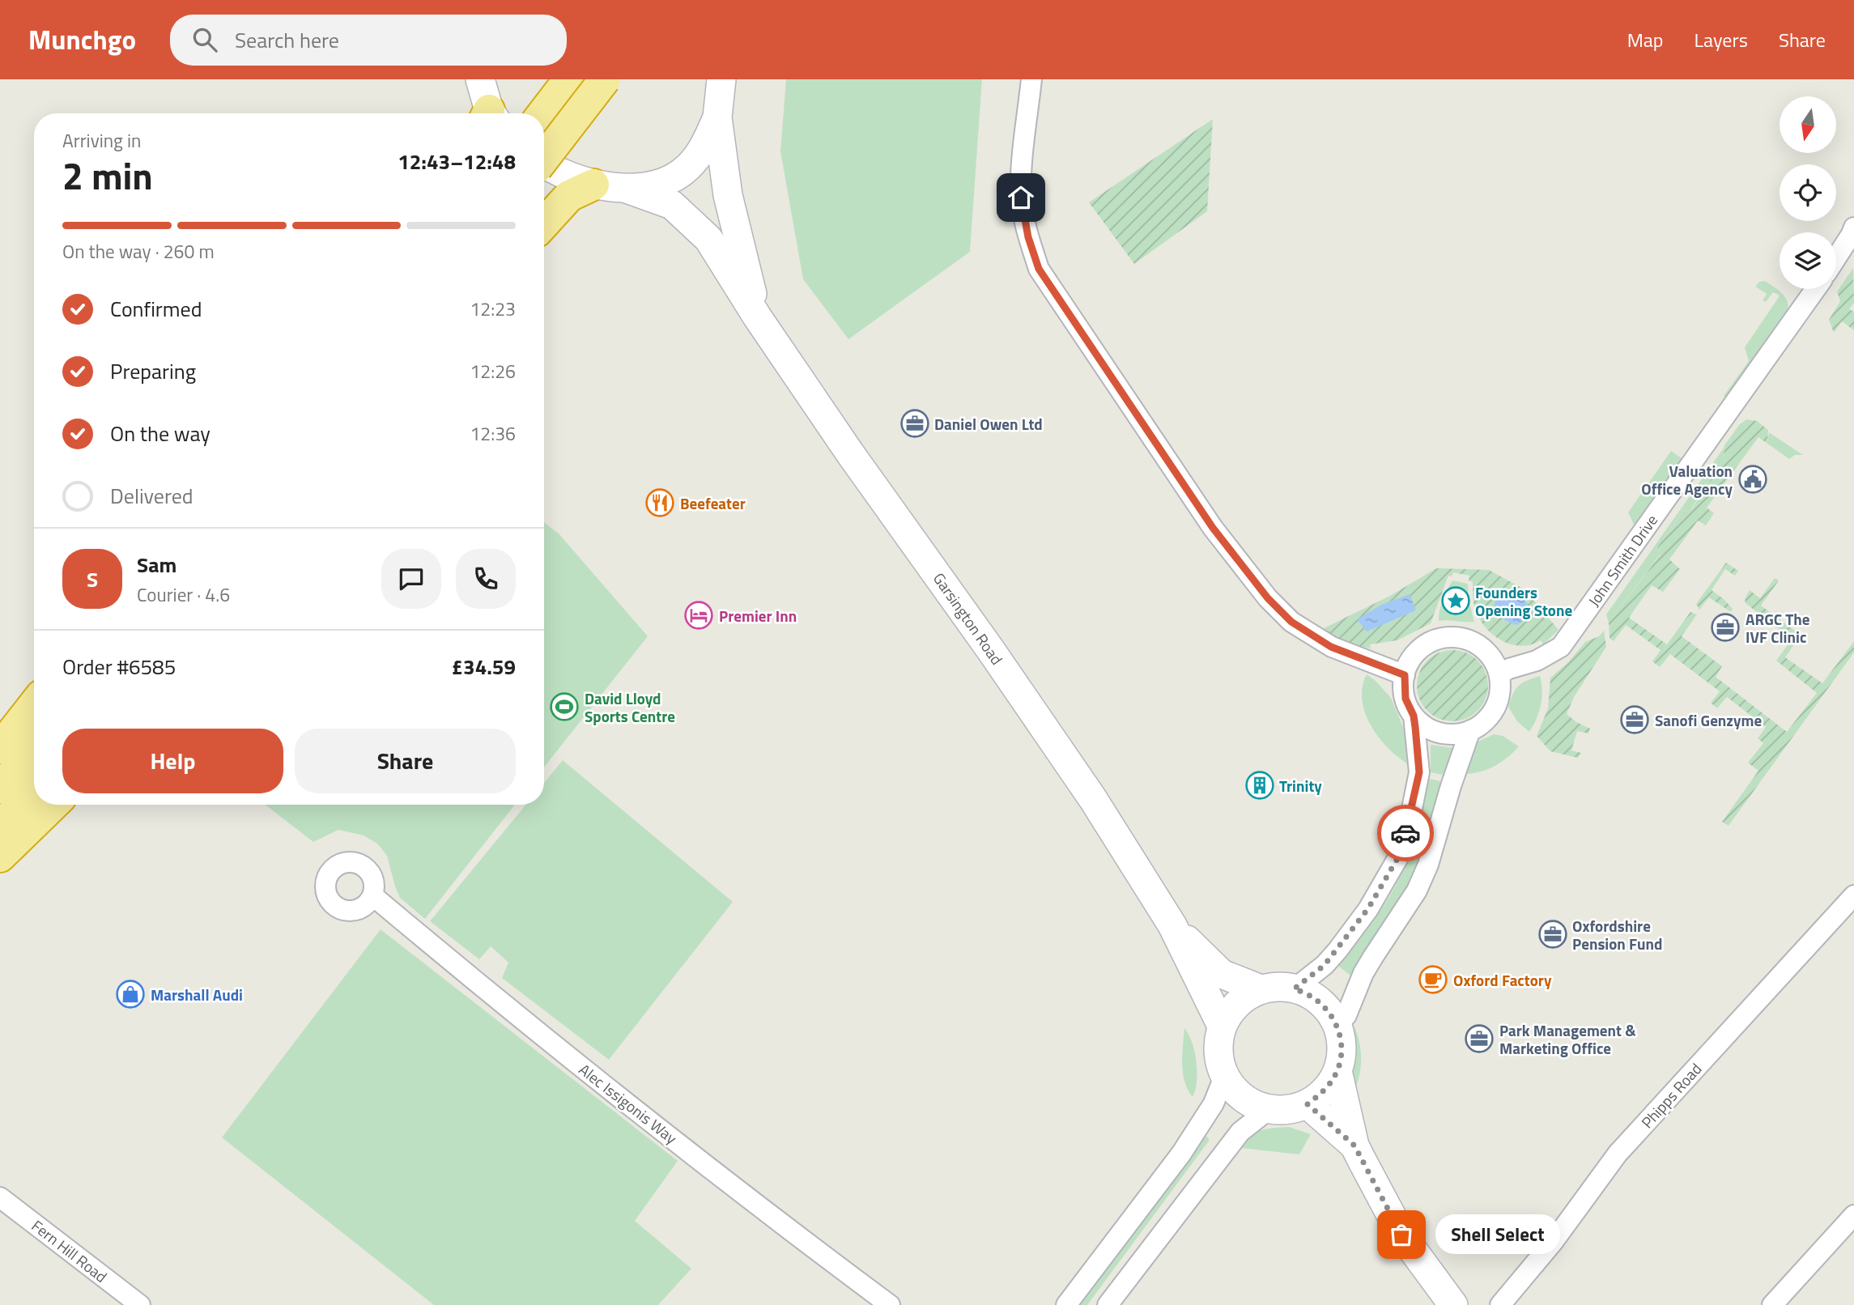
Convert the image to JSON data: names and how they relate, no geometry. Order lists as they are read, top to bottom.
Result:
{
  "streets": {
    "main road": ["Garsington Road"],
    "street": [
      "John Smith Drive",
      "Phipps Road",
      "Alec Issigonis Way",
      "Fern Hill Road"
    ]
  },
  "places": {
    "office": [
      "Daniel Owen Ltd",
      "ARGC The IVF Clinic",
      "Sanofi Genzyme",
      "Oxfordshire Pension Fund",
      "Park Management & Marketing Office"
    ],
    "public building": ["Valuation Office Agency"],
    "restaurant": ["Beefeater"],
    "place": ["Founders Opening Stone"],
    "hotel": ["Premier Inn"],
    "sports": ["David Lloyd Sports Centre"],
    "building": ["Trinity"],
    "cafe": ["Oxford Factory"],
    "shop": ["Marshall Audi"],
    "other": ["Shell Select"]
  },
  "north": "bottom",
  "page": {
    "header": "Munchgo",
    "search": "Search here",
    "nav": ["Map", "Layers", "Share"],
    "heading": ["2 min", "Arriving in", "12:43–12:48"],
    "panel": [
      "Sam",
      "Courier · 4.6",
      "Order #6585",
      "£34.59"
    ],
    "bar": "On the way · 260 m",
    "list": [
      ["Confirmed", "12:23"],
      ["Preparing", "12:26"],
      ["On the way", "12:36"],
      "Delivered"
    ],
    "round": "S",
    "buttons": ["Help", "Share"],
    "bubble": "Shell Select"
  }
}
